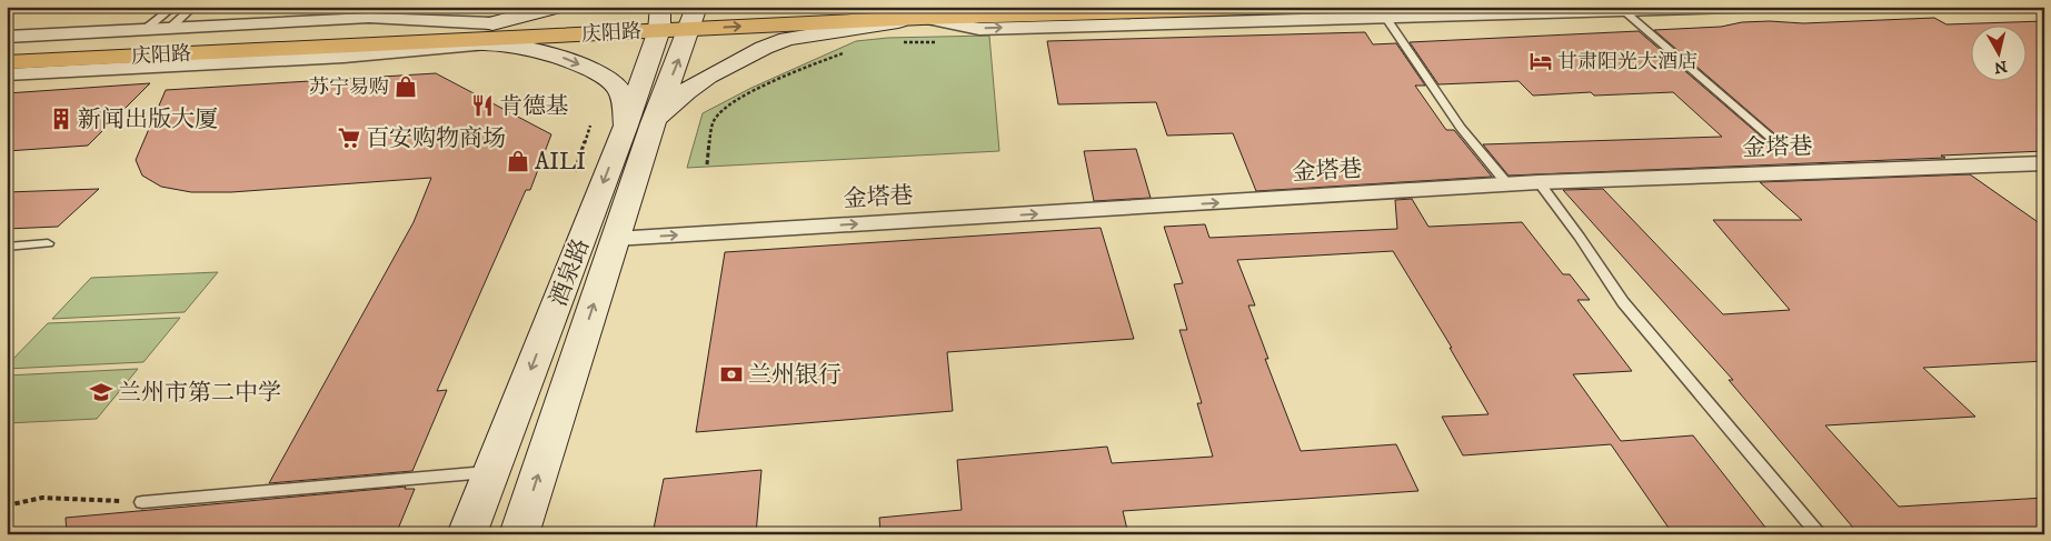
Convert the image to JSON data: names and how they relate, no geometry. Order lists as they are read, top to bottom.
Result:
{
  "streets": {
    "main road": ["庆阳路", "酒泉路"],
    "street": ["金塔巷"]
  },
  "crossings": [
    ["庆阳路", "酒泉路"],
    ["金塔巷", "酒泉路"]
  ],
  "places": {
    "hotel": ["甘肃阳光大酒店"],
    "shop": ["苏宁易购", "AILI"],
    "restaurant": ["肯德基"],
    "building": ["新闻出版大厦"],
    "supermarket": ["百安购物商场"],
    "bank": ["兰州银行"],
    "school or university": ["兰州市第二中学"]
  },
  "north": "bottom"
}
